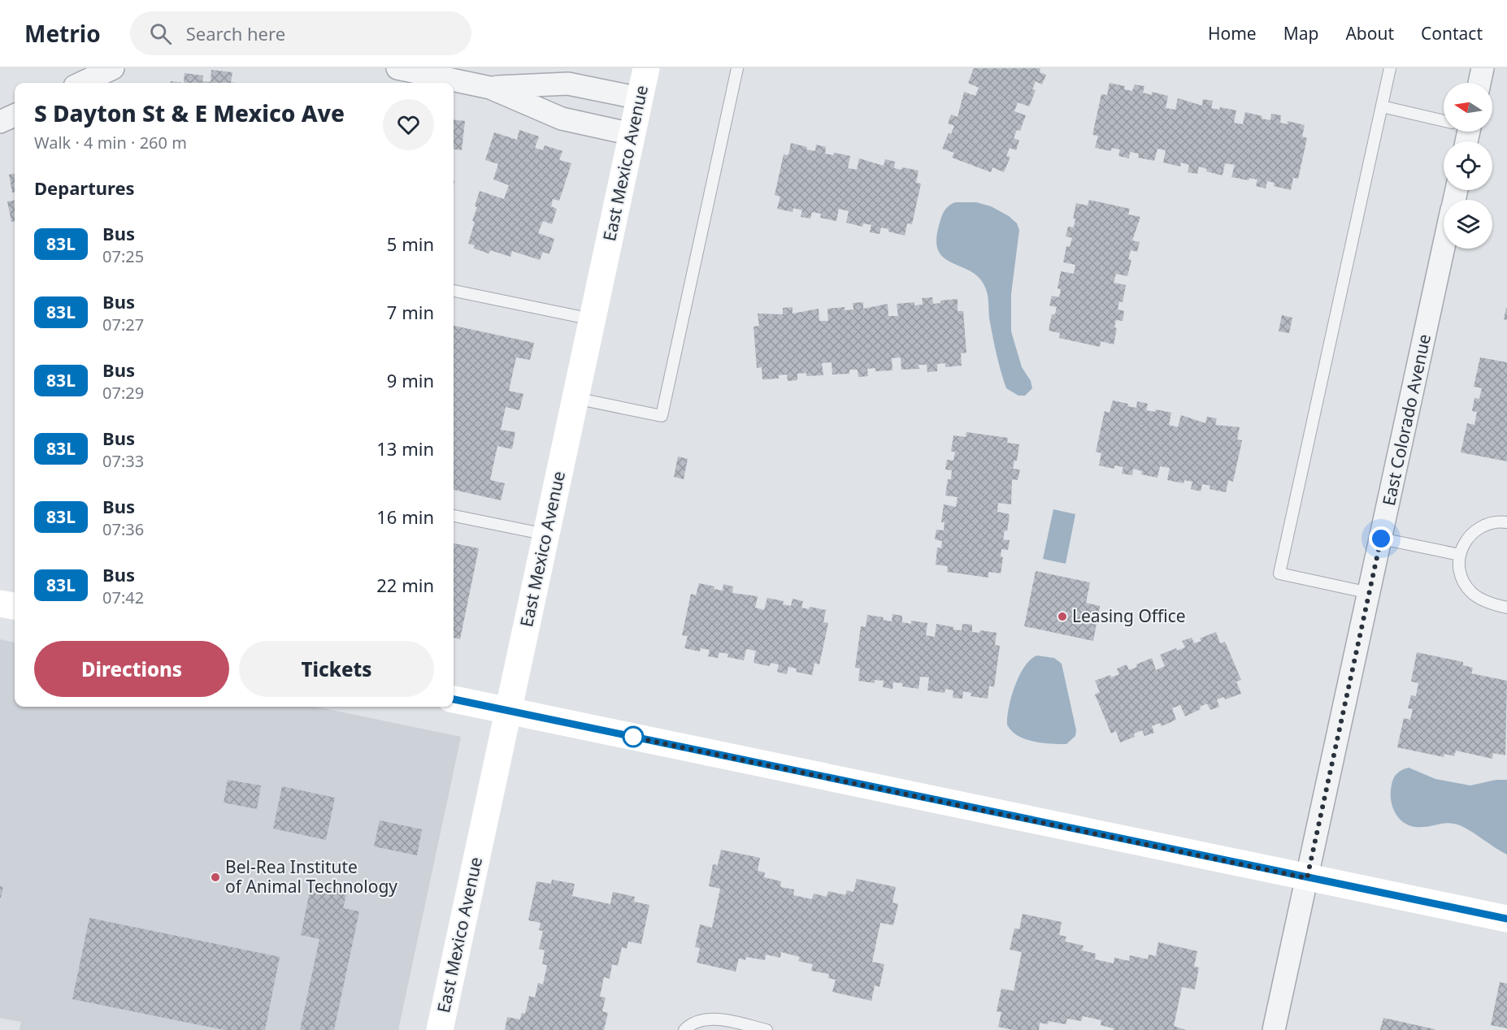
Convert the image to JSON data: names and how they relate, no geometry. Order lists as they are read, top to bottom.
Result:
{
  "streets": {
    "street": ["East Mexico Avenue", "East Colorado Avenue"]
  },
  "places": ["Leasing Office", "Bel-Rea Institute of Animal Technology"],
  "lines": ["bus line 83L"],
  "north": "left",
  "page": {
    "header": "Metrio",
    "search": "Search here",
    "nav": [
      "Home",
      "Map",
      "About",
      "Contact"
    ],
    "heading": [
      ["S Dayton St & E Mexico Ave", "Walk · 4 min · 260 m"],
      "Departures"
    ],
    "list": [
      {
        "mark": "83L",
        "name": "Bus",
        "note": "07:25",
        "value": "5 min"
      },
      {
        "mark": "83L",
        "name": "Bus",
        "note": "07:27",
        "value": "7 min"
      },
      {
        "mark": "83L",
        "name": "Bus",
        "note": "07:29",
        "value": "9 min"
      },
      {
        "mark": "83L",
        "name": "Bus",
        "note": "07:33",
        "value": "13 min"
      },
      {
        "mark": "83L",
        "name": "Bus",
        "note": "07:36",
        "value": "16 min"
      },
      {
        "mark": "83L",
        "name": "Bus",
        "note": "07:42",
        "value": "22 min"
      }
    ],
    "buttons": ["Directions", "Tickets"]
  }
}
